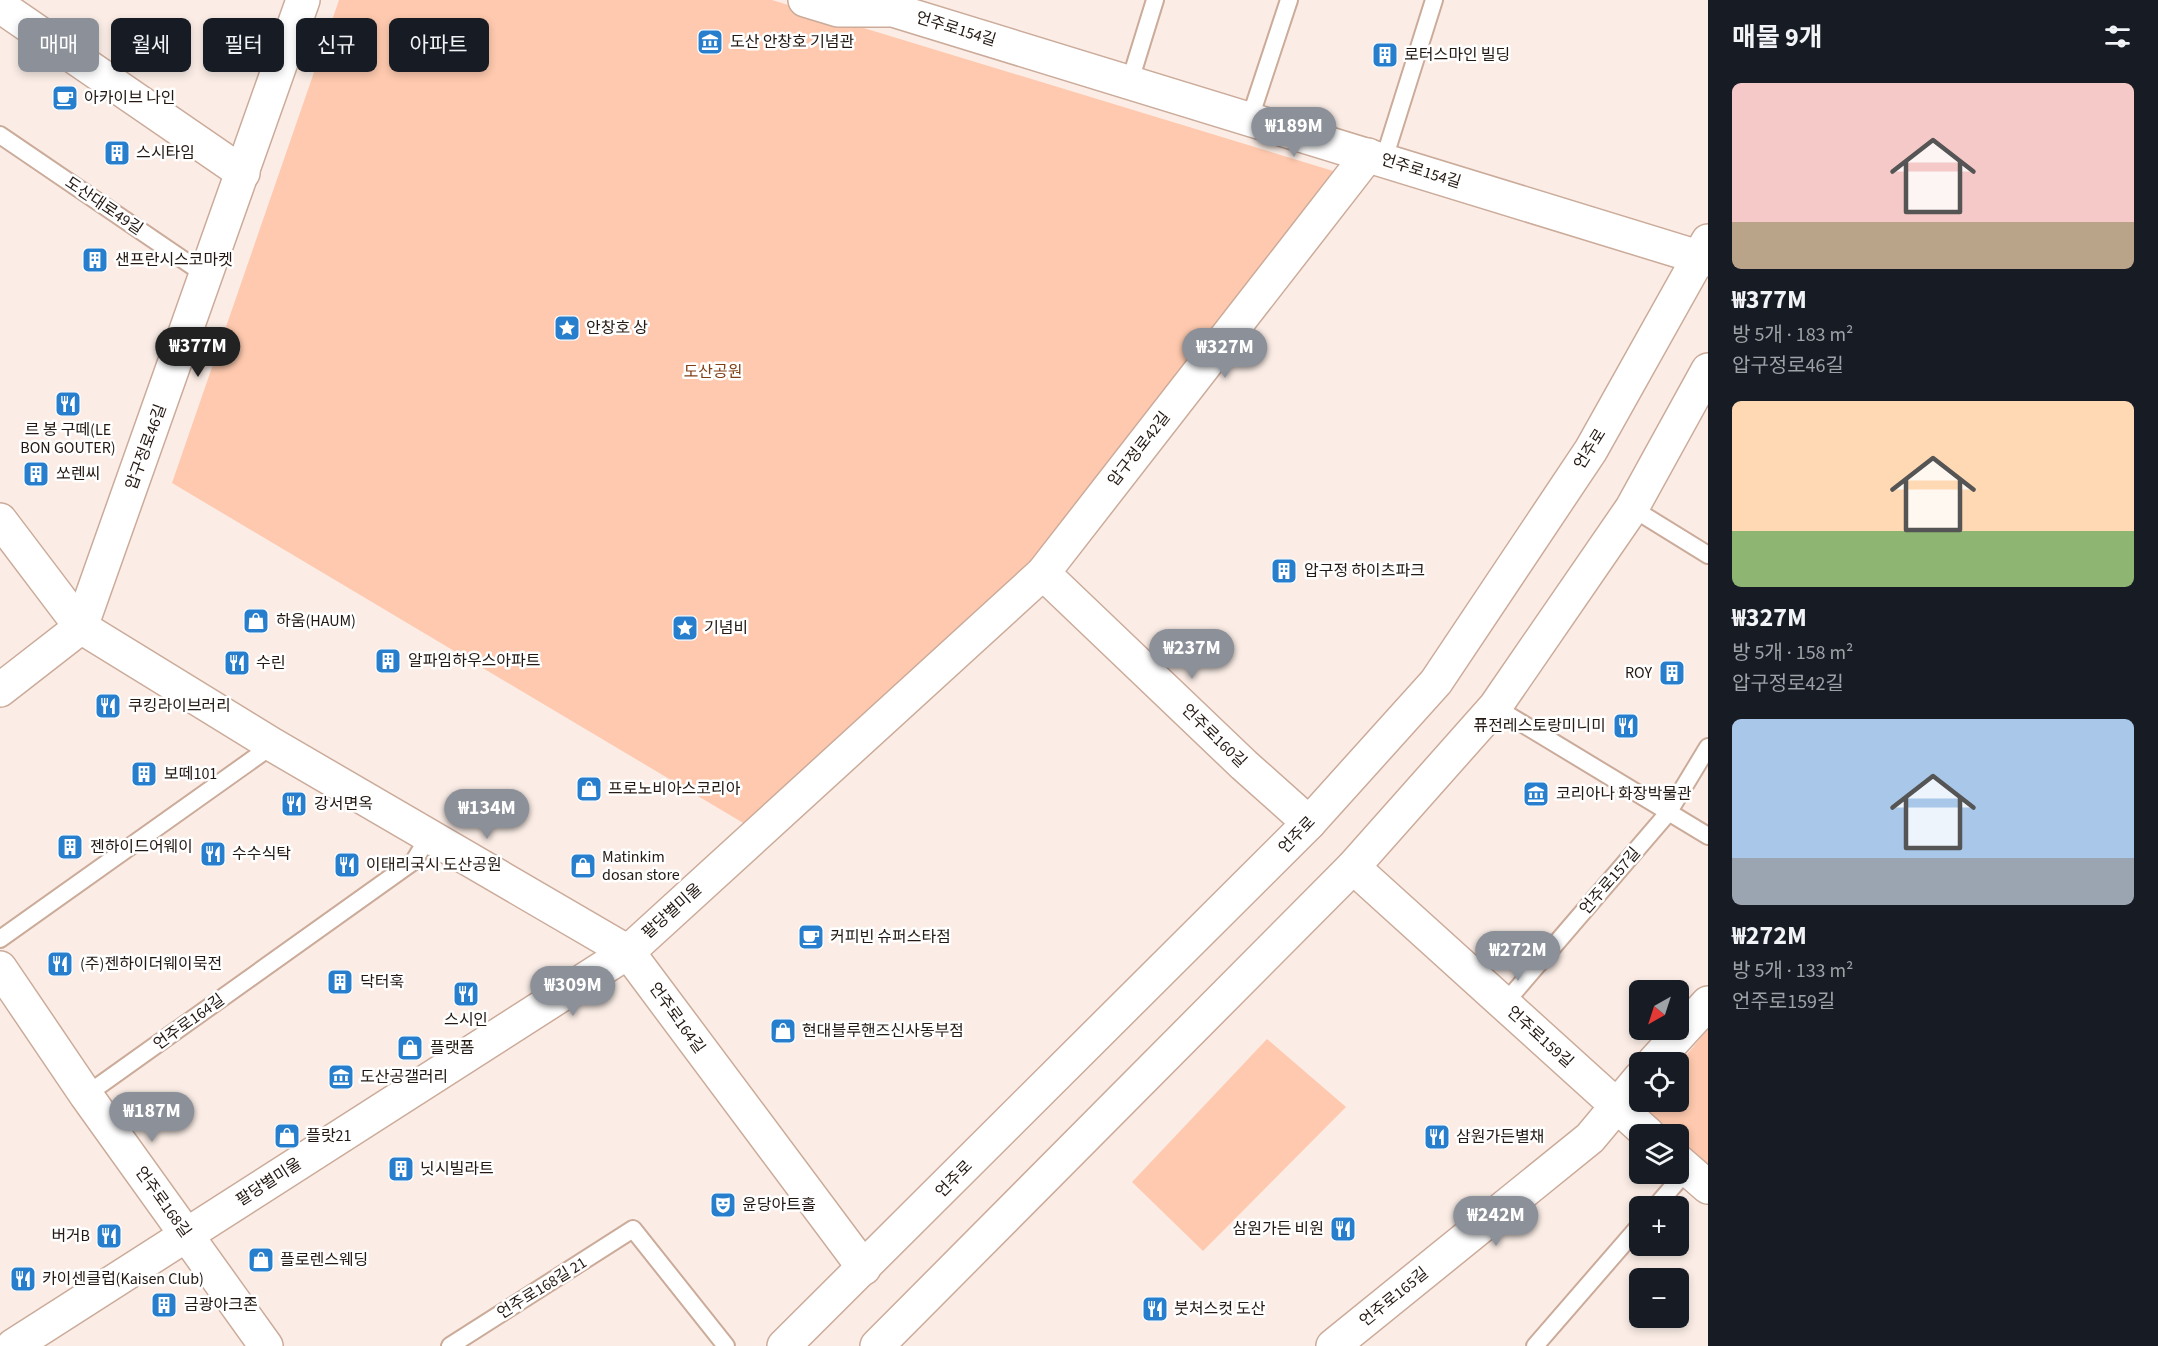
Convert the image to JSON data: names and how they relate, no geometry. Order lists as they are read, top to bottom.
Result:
{
  "streets": {
    "street": [
      "언주로154길",
      "압구정로46길",
      "압구정로42길",
      "언주로",
      "언주로160길",
      "팔당별미울",
      "언주로164길",
      "언주로159길",
      "언주로168길",
      "언주로165길"
    ],
    "lane": ["도산대로49길", "언주로157길", "언주로168길 21"]
  },
  "crossings": [
    ["언주로154길", "압구정로42길"],
    ["언주로154길", "언주로"],
    ["도산대로49길", "압구정로46길"],
    ["압구정로46길", "언주로164길"],
    ["압구정로42길", "언주로160길"],
    ["압구정로42길", "팔당별미울"],
    ["언주로", "언주로160길"],
    ["언주로", "언주로164길"],
    ["언주로160길", "팔당별미울"],
    ["언주로157길", "언주로159길"],
    ["팔당별미울", "언주로164길"],
    ["팔당별미울", "언주로168길"],
    ["언주로164길", "언주로168길"],
    ["언주로159길", "언주로165길"]
  ],
  "parks": ["도산공원"],
  "places": {
    "museum": ["도산 안창호 기념관", "코리아나 화장박물관", "도산공갤러리"],
    "building": [
      "로터스마인 빌딩",
      "스시타임",
      "샌프란시스코마켓",
      "쏘렌씨",
      "압구정 하이츠파크",
      "알파임하우스아파트",
      "ROY",
      "보떼101",
      "젠하이드어웨이",
      "닥터훅",
      "닛시빌라트",
      "금광아크존"
    ],
    "cafe": ["아카이브 나인", "커피빈 슈퍼스타점"],
    "place": ["안창호 상", "기념비"],
    "restaurant": [
      "르 봉 구떼(LE BON GOUTER)",
      "수린",
      "쿠킹라이브러리",
      "퓨전레스토랑미니미",
      "강서면옥",
      "수수식탁",
      "이태리국시 도산공원",
      "(주)젠하이더웨이묵전",
      "스시인",
      "삼원가든별채",
      "삼원가든 비원",
      "버거B",
      "카이센클럽(Kaisen Club)",
      "붓처스컷 도산"
    ],
    "shop": [
      "하움(HAUM)",
      "프로노비아스코리아",
      "Matinkim dosan store",
      "현대블루핸즈신사동부점",
      "플랫폼",
      "플랏21",
      "플로렌스웨딩"
    ],
    "theatre": ["윤당아트홀"]
  },
  "north": "bottom left",
  "page": {
    "heading": "매물 9개",
    "chip": [
      "매매",
      "월세",
      "필터",
      "신규",
      "아파트"
    ],
    "list": [
      {
        "name": "₩377M",
        "note": "방 5개 · 183 m² · 압구정로46길"
      },
      {
        "name": "₩327M",
        "note": "방 5개 · 158 m² · 압구정로42길"
      },
      {
        "name": "₩272M",
        "note": "방 5개 · 133 m² · 언주로159길"
      }
    ],
    "price": [
      "₩189M",
      "₩377M",
      "₩327M",
      "₩237M",
      "₩134M",
      "₩272M",
      "₩309M",
      "₩187M",
      "₩242M"
    ],
    "map_buttons": ["+", "−"]
  }
}
